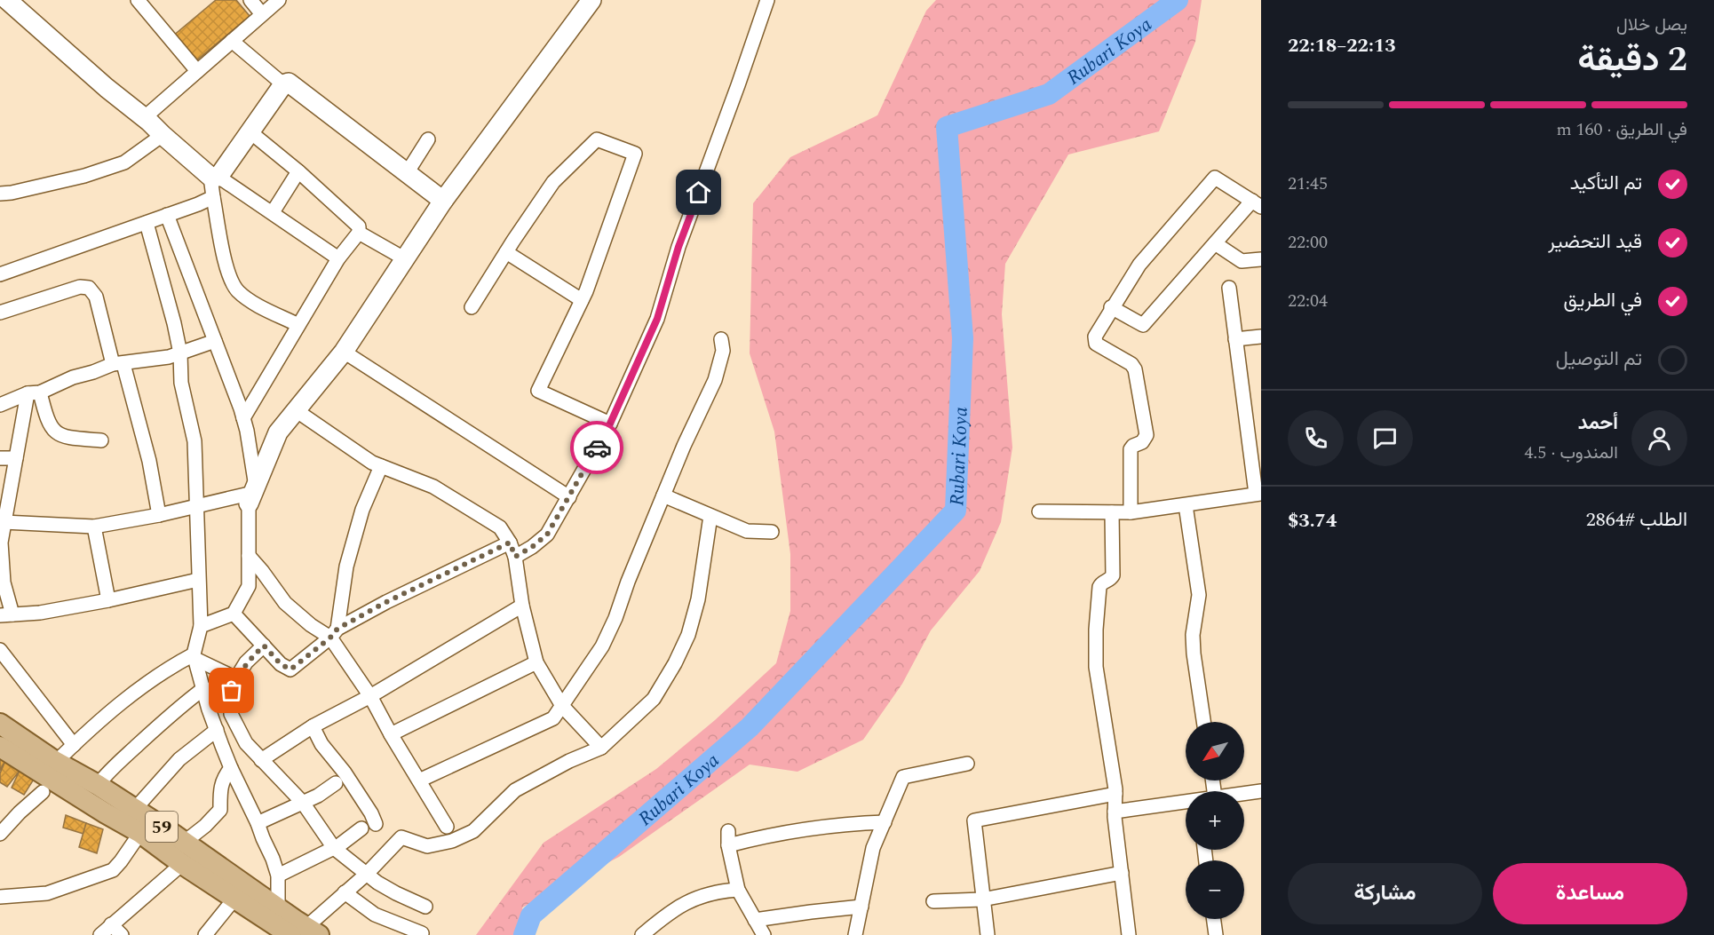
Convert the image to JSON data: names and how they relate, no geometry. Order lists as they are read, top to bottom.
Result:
{
  "streets": {
    "main road": ["59"]
  },
  "water": ["Rubari Koya"],
  "north": "bottom left",
  "page": {
    "heading": ["2 دقيقة", "يصل خلال", "22:13–22:18"],
    "panel": [
      "أحمد",
      "المندوب · 4.5",
      "الطلب #2864",
      "$3.74"
    ],
    "bar": "في الطريق · 160 m",
    "list": [
      ["تم التأكيد", "21:45"],
      ["قيد التحضير", "22:00"],
      ["في الطريق", "22:04"],
      "تم التوصيل"
    ],
    "map_buttons": ["+", "−"],
    "buttons": ["مساعدة", "مشاركة"]
  }
}
